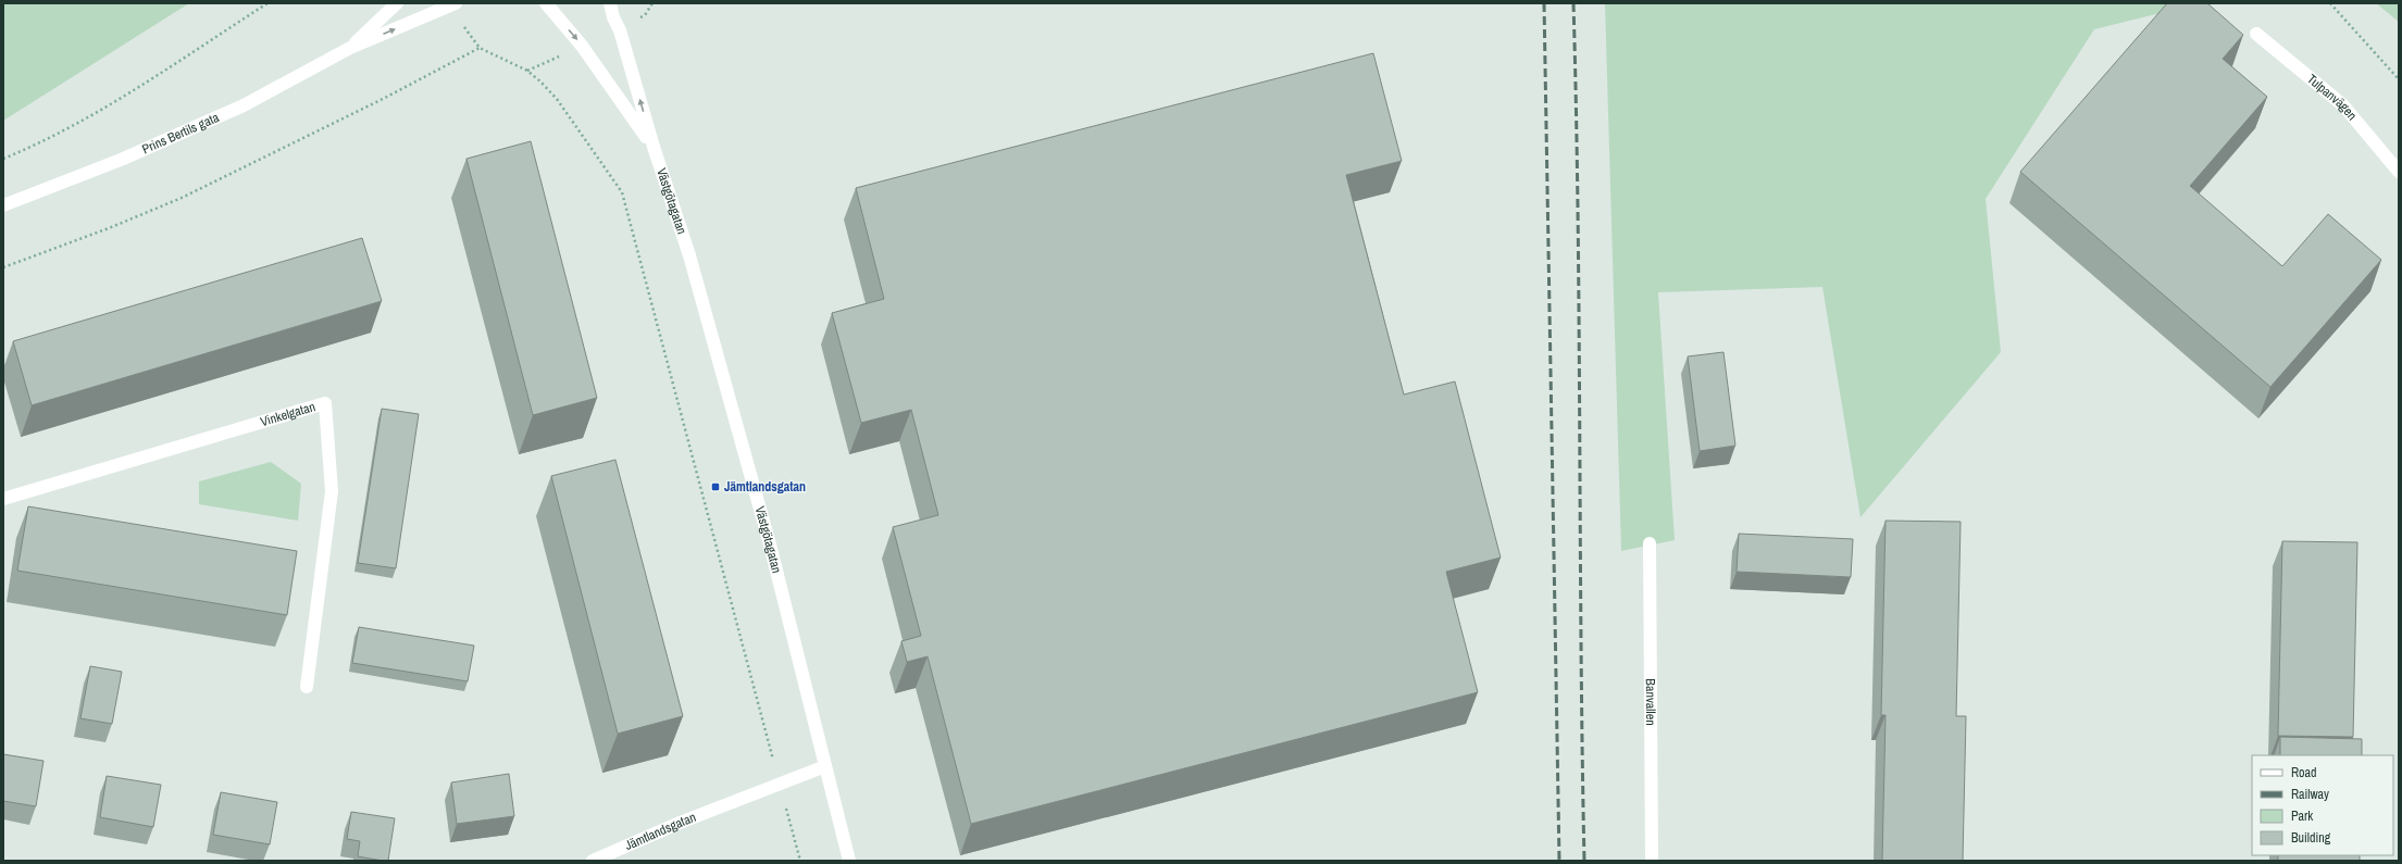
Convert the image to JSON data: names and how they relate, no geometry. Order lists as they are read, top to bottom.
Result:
{
  "streets": {
    "street": [
      "Tulpanvägen",
      "Prins Bertils gata",
      "Västgötagatan",
      "Vinkelgatan",
      "Banvallen",
      "Jämtlandsgatan"
    ]
  },
  "crossings": [
    ["Västgötagatan", "Jämtlandsgatan"]
  ],
  "places": {
    "transit": ["Jämtlandsgatan"]
  },
  "legend": [
    "Road",
    "Railway",
    "Park",
    "Building"
  ]
}
